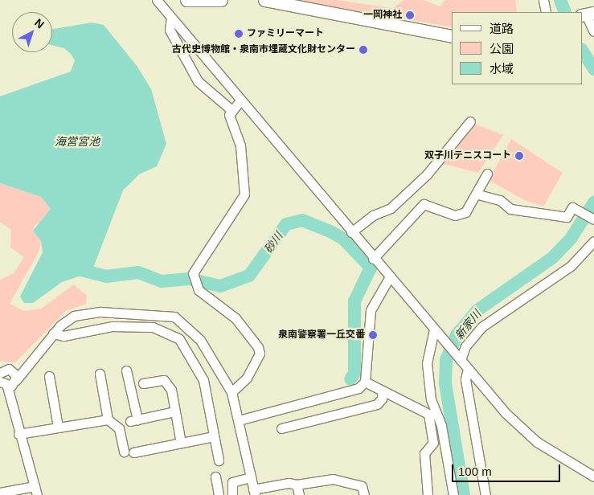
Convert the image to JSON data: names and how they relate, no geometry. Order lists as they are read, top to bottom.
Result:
{
  "water": ["海営宮池", "砂川", "新家川"],
  "places": [
    "一岡神社",
    "ファミリーマート",
    "古代史博物館・泉南市埋蔵文化財センター",
    "双子川テニスコート",
    "泉南警察署一丘交番"
  ],
  "legend": ["道路", "公園", "水域"],
  "scale_bar": "100 m",
  "north": "top right"
}
